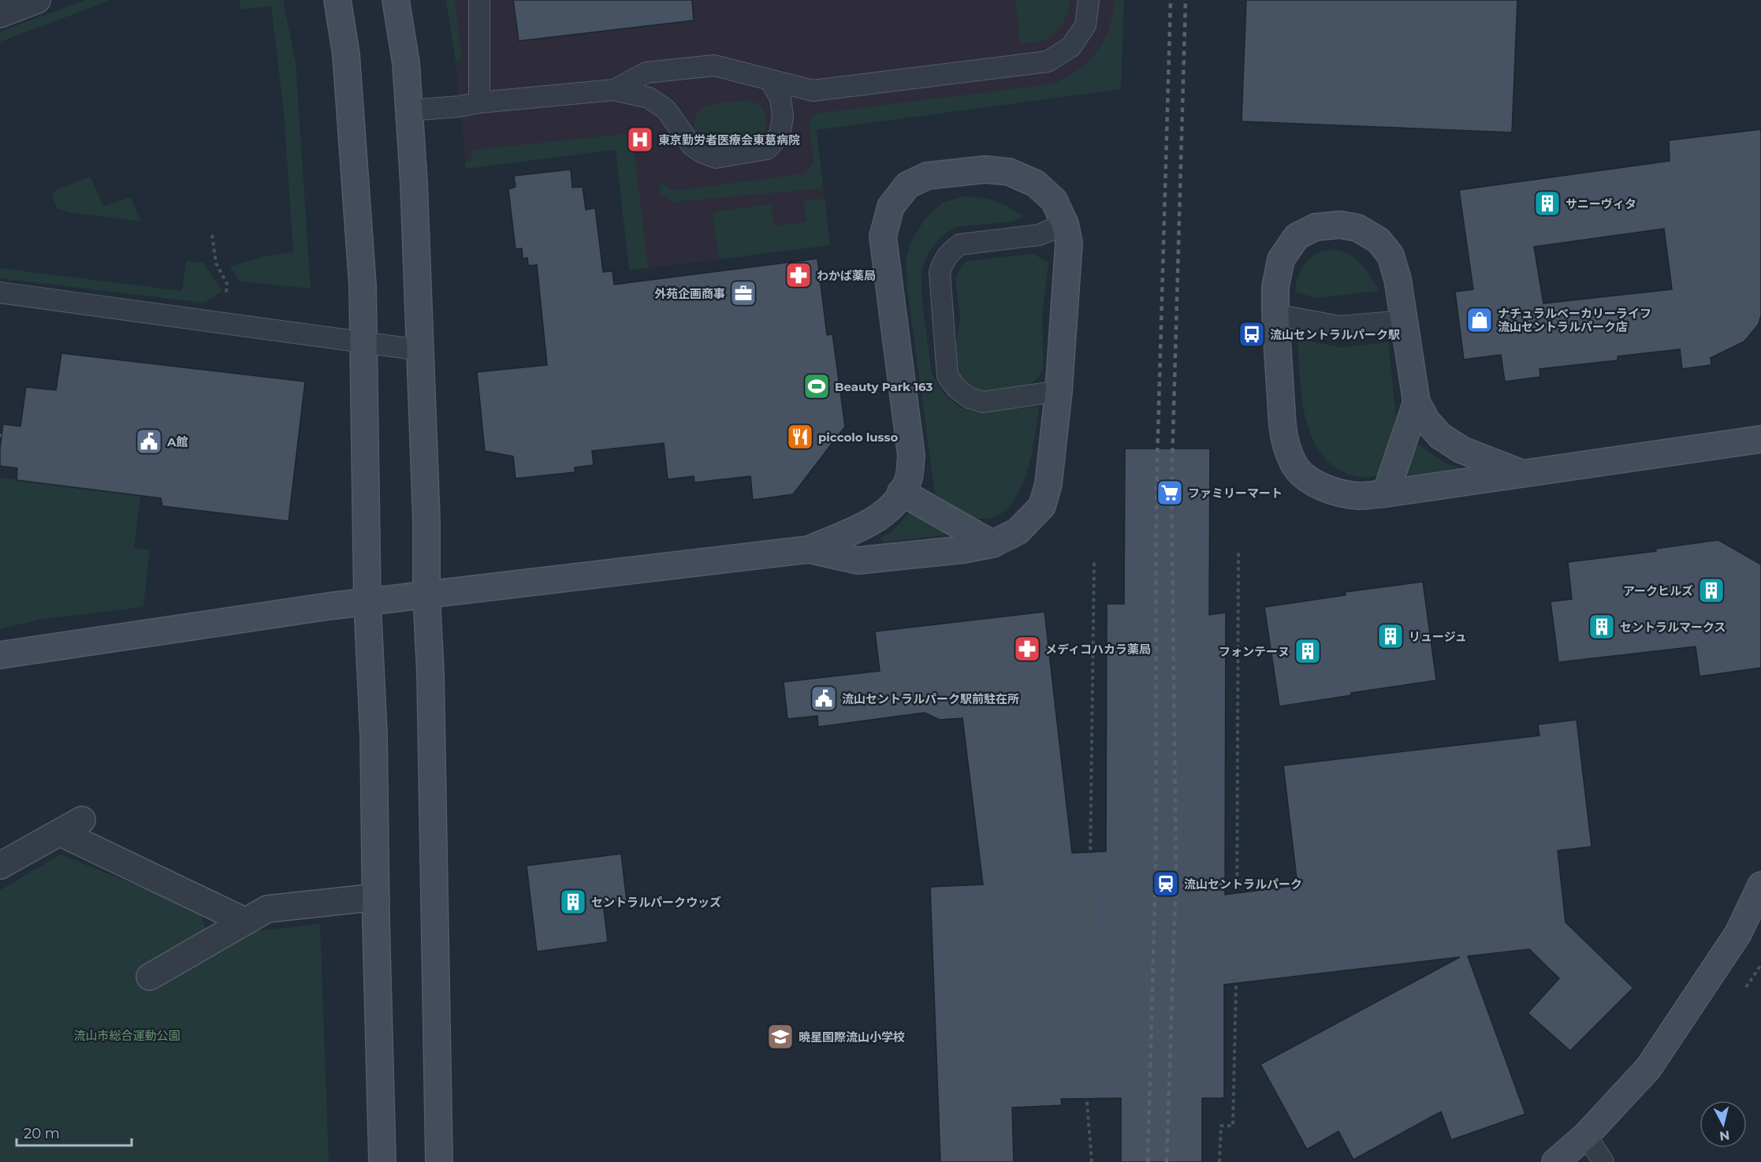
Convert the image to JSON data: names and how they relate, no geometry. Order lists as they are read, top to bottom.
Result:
{
  "parks": ["流山市総合運動公園"],
  "places": {
    "hospital": ["東京勤労者医療会東葛病院"],
    "building": [
      "サニーヴィタ",
      "アークヒルズ",
      "セントラルマークス",
      "リュージュ",
      "フォンテーヌ",
      "セントラルパークウッズ"
    ],
    "pharmacy": ["わかば薬局", "メディコハカラ薬局"],
    "office": ["外苑企画商事"],
    "shop": ["ナチュラルベーカリーライフ 流山セントラルパーク店"],
    "bus stop": ["流山セントラルパーク駅"],
    "sports": ["Beauty Park 163"],
    "restaurant": ["piccolo lusso"],
    "public building": ["A館", "流山セントラルパーク駅前駐在所"],
    "supermarket": ["ファミリーマート"],
    "station": ["流山セントラルパーク"],
    "school or university": ["暁星国際流山小学校"]
  },
  "scale_bar": "20 m",
  "north": "bottom"
}
